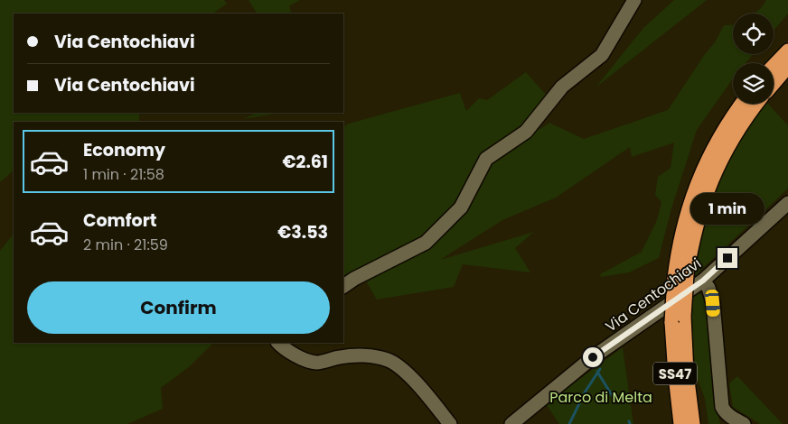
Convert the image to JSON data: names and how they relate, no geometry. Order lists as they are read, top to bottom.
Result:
{
  "streets": {
    "highway": ["SS47"],
    "street": ["Via Centochiavi"]
  },
  "parks": ["Parco di Melta"],
  "page": {
    "banner": ["Via Centochiavi", "Via Centochiavi"],
    "list": [
      {
        "name": "Economy",
        "note": "1 min · 21:58",
        "value": "€2.61"
      },
      {
        "name": "Comfort",
        "note": "2 min · 21:59",
        "value": "€3.53"
      }
    ],
    "bubble": "1 min",
    "buttons": "Confirm"
  }
}
